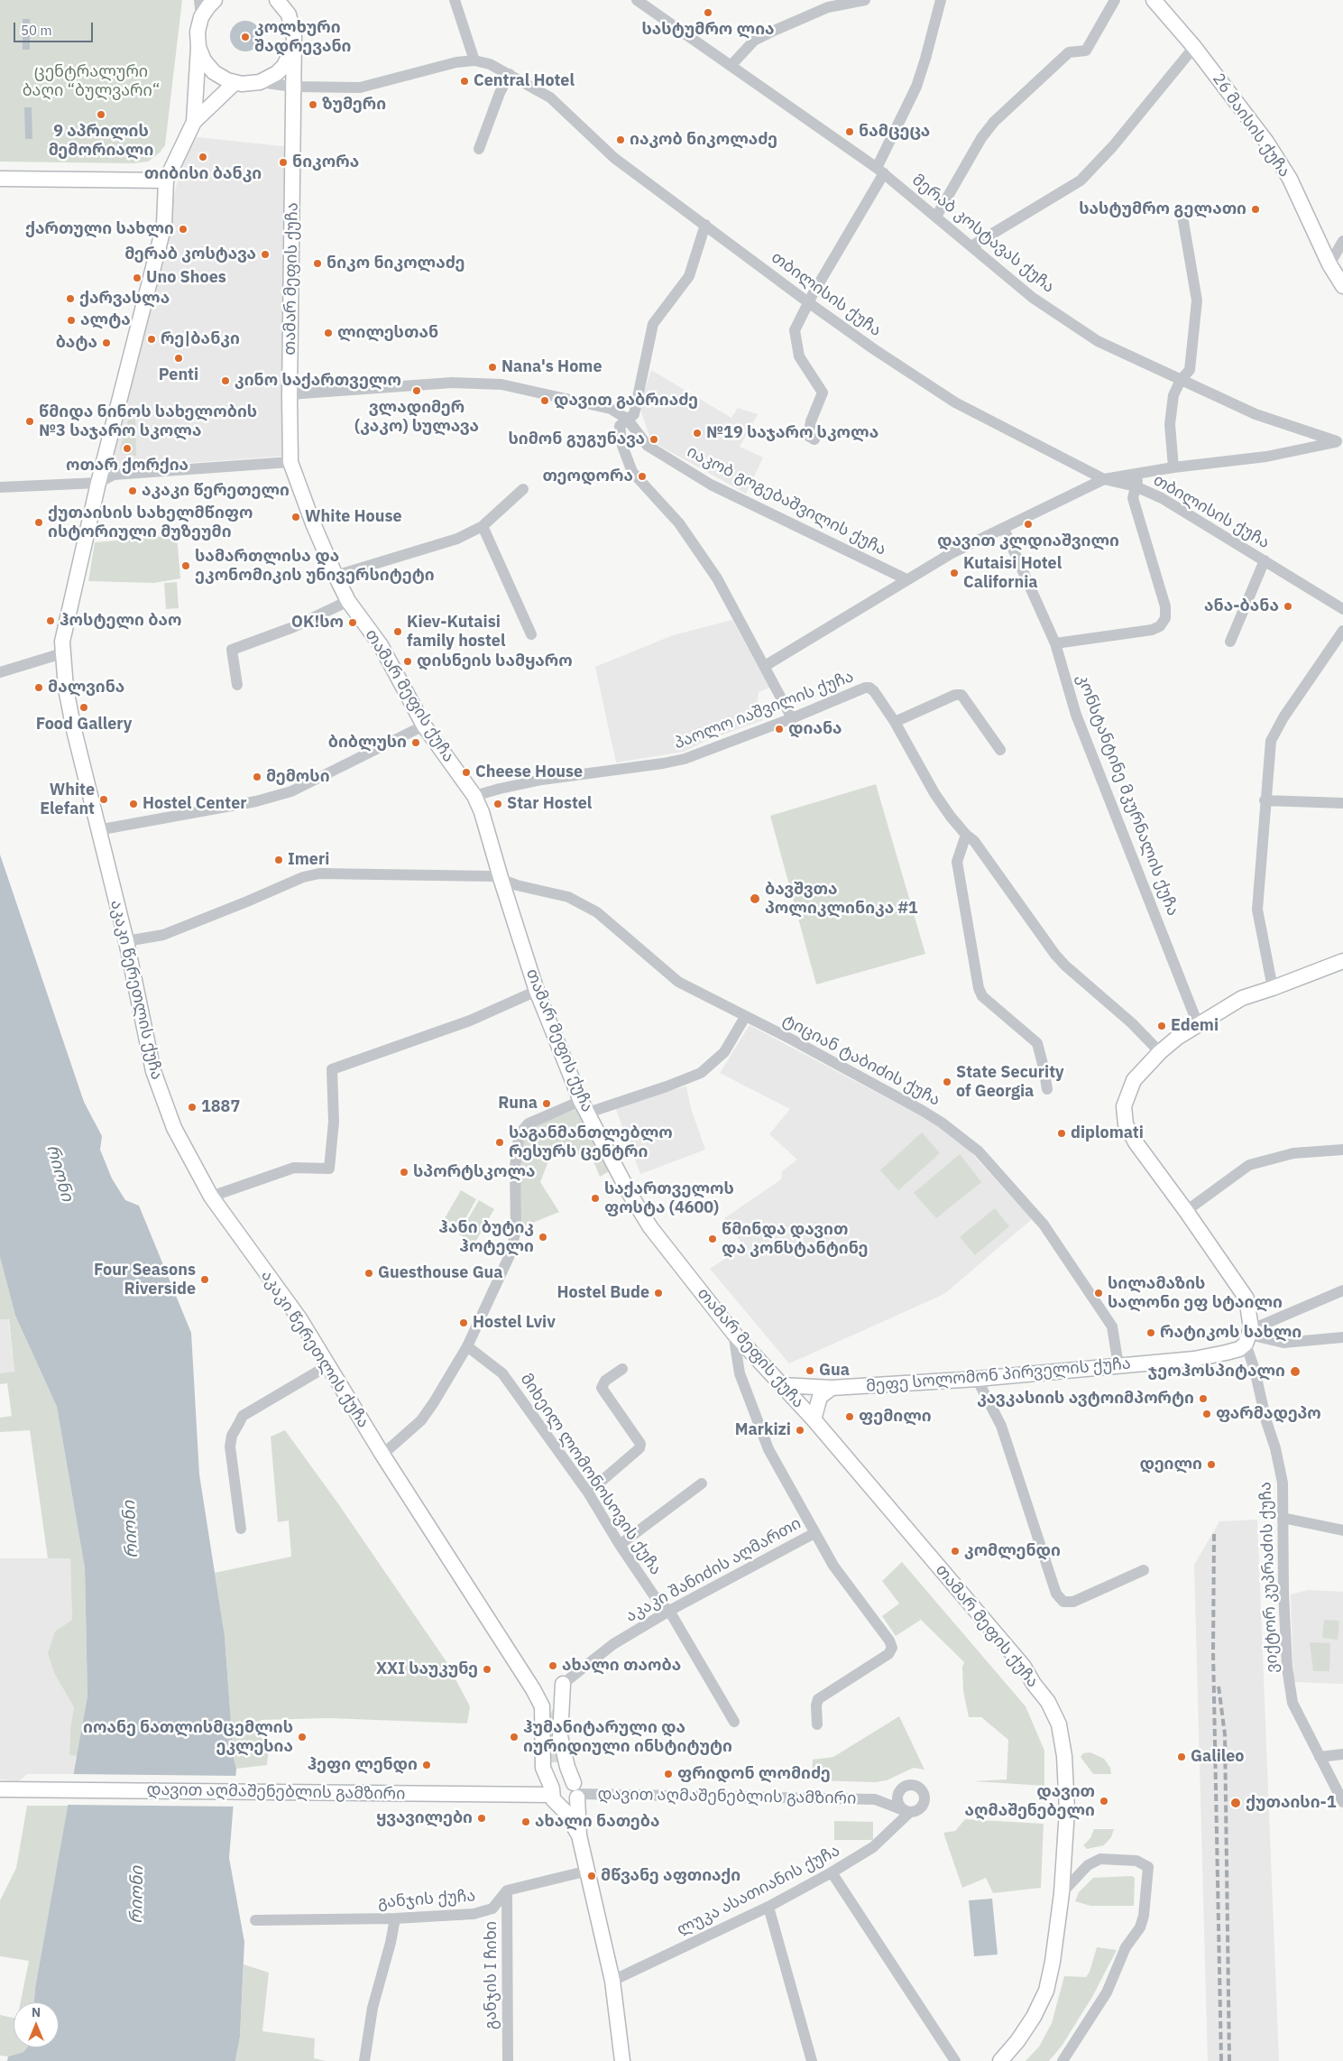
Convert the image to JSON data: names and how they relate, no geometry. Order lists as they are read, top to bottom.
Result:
{
  "streets": {
    "main road": [
      "26 მაისის ქუჩა",
      "თამარ მეფის ქუჩა",
      "აკაკი წერეთლის ქუჩა",
      "მეფე სოლომონ პირველის ქუჩა",
      "დავით აღმაშენებლის გამზირი"
    ],
    "street": [
      "მერაბ კოსტავას ქუჩა",
      "თბილისის ქუჩა",
      "იაკობ გოგებაშვილის ქუჩა",
      "პაოლო იაშვილის ქუჩა",
      "კონსტანტინე მკურნალის ქუჩა",
      "ტიციან ტაბიძის ქუჩა",
      "მიხეილ ლომონოსოვის ქუჩა",
      "აკაკი შანიძის აღმართი",
      "ვიქტორ კუპრაძის ქუჩა",
      "ლუკა ასათიანის ქუჩა",
      "განჯის ქუჩა",
      "განჯის I ჩიხი"
    ]
  },
  "crossings": [
    ["თამარ მეფის ქუჩა", "თბილისის ქუჩა"],
    ["თამარ მეფის ქუჩა", "იაკობ გოგებაშვილის ქუჩა"],
    ["თამარ მეფის ქუჩა", "პაოლო იაშვილის ქუჩა"],
    ["თამარ მეფის ქუჩა", "ტიციან ტაბიძის ქუჩა"],
    ["თამარ მეფის ქუჩა", "მეფე სოლომონ პირველის ქუჩა"],
    ["თამარ მეფის ქუჩა", "აკაკი შანიძის აღმართი"],
    ["აკაკი წერეთლის ქუჩა", "ტიციან ტაბიძის ქუჩა"],
    ["აკაკი წერეთლის ქუჩა", "აკაკი შანიძის აღმართი"],
    ["აკაკი წერეთლის ქუჩა", "დავით აღმაშენებლის გამზირი"],
    ["აკაკი წერეთლის ქუჩა", "ლუკა ასათიანის ქუჩა"],
    ["ტიციან ტაბიძის ქუჩა", "მეფე სოლომონ პირველის ქუჩა"],
    ["მეფე სოლომონ პირველის ქუჩა", "ვიქტორ კუპრაძის ქუჩა"],
    ["მიხეილ ლომონოსოვის ქუჩა", "აკაკი შანიძის აღმართი"],
    ["დავით აღმაშენებლის გამზირი", "ლუკა ასათიანის ქუჩა"],
    ["განჯის ქუჩა", "განჯის I ჩიხი"]
  ],
  "water": ["რიონი"],
  "parks": ["ცენტრალური ბაღი “ბულვარი“"],
  "places": [
    "სასტუმრო ლია",
    "კოლხური შადრევანი",
    "Central Hotel",
    "ზუმერი",
    "9 აპრილის მემორიალი",
    "ნამცეცა",
    "იაკობ ნიკოლაძე",
    "თიბისი ბანკი",
    "ნიკორა",
    "სასტუმრო გელათი",
    "ქართული სახლი",
    "მერაბ კოსტავა",
    "ნიკო ნიკოლაძე",
    "Uno Shoes",
    "ქარვასლა",
    "ალტა",
    "ლილესთან",
    "რე|ბანკი",
    "ბატა",
    "Penti",
    "Nana's Home",
    "კინო საქართველო",
    "ვლადიმერ (კაკო) სულავა",
    "დავით გაბრიაძე",
    "წმიდა ნინოს სახელობის №3 საჯარო სკოლა",
    "№19 საჯარო სკოლა",
    "სიმონ გუგუნავა",
    "ოთარ ქორქია",
    "თეოდორა",
    "აკაკი წერეთელი",
    "White House",
    "ქუთაისის სახელმწიფო ისტორიული მუზეუმი",
    "დავით კლდიაშვილი",
    "სამართლისა და ეკონომიკის უნივერსიტეტი",
    "Kutaisi Hotel California",
    "ანა-ბანა",
    "ჰოსტელი ბაო",
    "OK!სო",
    "Kiev-Kutaisi family hostel",
    "დისნეის სამყარო",
    "მალვინა",
    "Food Gallery",
    "დიანა",
    "ბიბლუსი",
    "Cheese House",
    "მემოსი",
    "White Elefant",
    "Hostel Center",
    "Star Hostel",
    "Imeri",
    "ბავშვთა პოლიკლინიკა #1",
    "Edemi",
    "State Security of Georgia",
    "Runa",
    "1887",
    "diplomati",
    "საგანმანთლებლო რესურს ცენტრი",
    "სპორტსკოლა",
    "საქართველოს ფოსტა (4600)",
    "ჰანი ბუტიკ ჰოტელი",
    "წმინდა დავით და კონსტანტინე",
    "Guesthouse Gua",
    "Four Seasons Riverside",
    "Hostel Bude",
    "სილამაზის სალონი ეფ სტაილი",
    "Hostel Lviv",
    "რატიკოს სახლი",
    "Gua",
    "ჯეოჰოსპიტალი",
    "კავკასიის ავტოიმპორტი",
    "ფარმადეპო",
    "ფემილი",
    "Markizi",
    "დეილი",
    "კომლენდი",
    "ახალი თაობა",
    "XXI საუკუნე",
    "იოანე ნათლისმცემლის ეკლესია",
    "ჰუმანიტარული და იურიდიული ინსტიტუტი",
    "Galileo",
    "ჰეფი ლენდი",
    "ფრიდონ ლომიძე",
    "დავით აღმაშენებელი",
    "ქუთაისი-1",
    "ყვავილები",
    "ახალი ნათება",
    "მწვანე აფთიაქი"
  ],
  "scale_bar": "50 m",
  "north": "top"
}
